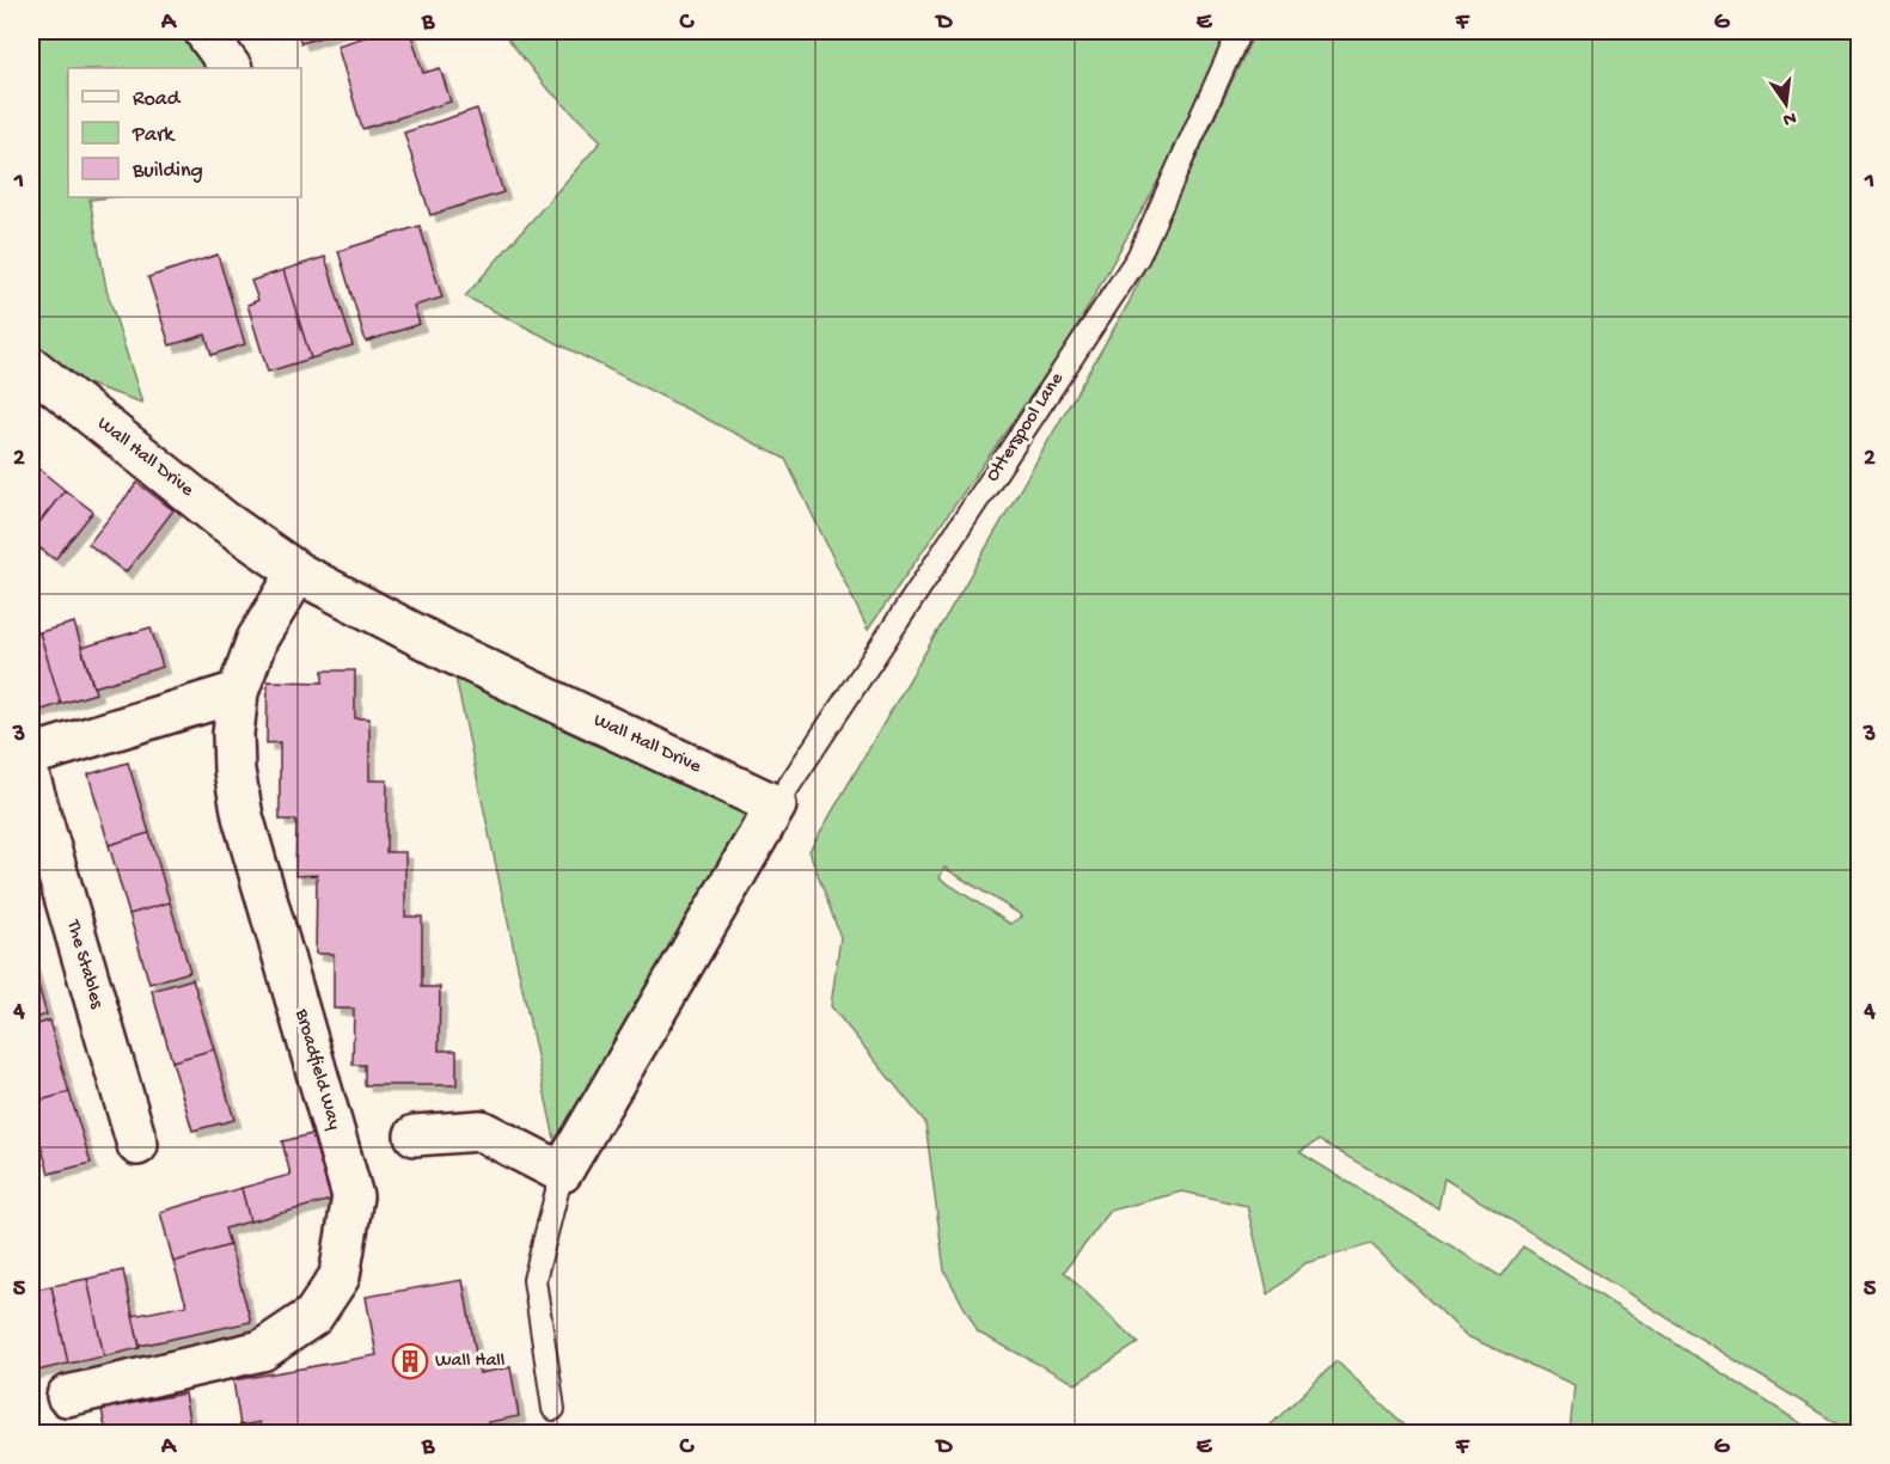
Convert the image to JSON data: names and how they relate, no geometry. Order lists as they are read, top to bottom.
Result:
{
  "streets": {
    "street": ["Wall Hall Drive", "The Stables", "Broadfield Way"],
    "lane": ["Otterspool Lane"]
  },
  "crossings": [
    ["Otterspool Lane", "Wall Hall Drive"],
    ["Wall Hall Drive", "Broadfield Way"]
  ],
  "places": {
    "building": ["Wall Hall"]
  },
  "legend": ["Road", "Park", "Building"],
  "north": "bottom",
  "grid": {
    "columns": [
      "A",
      "B",
      "C",
      "D",
      "E",
      "F",
      "G"
    ],
    "rows": [
      "1",
      "2",
      "3",
      "4",
      "5"
    ]
  }
}
